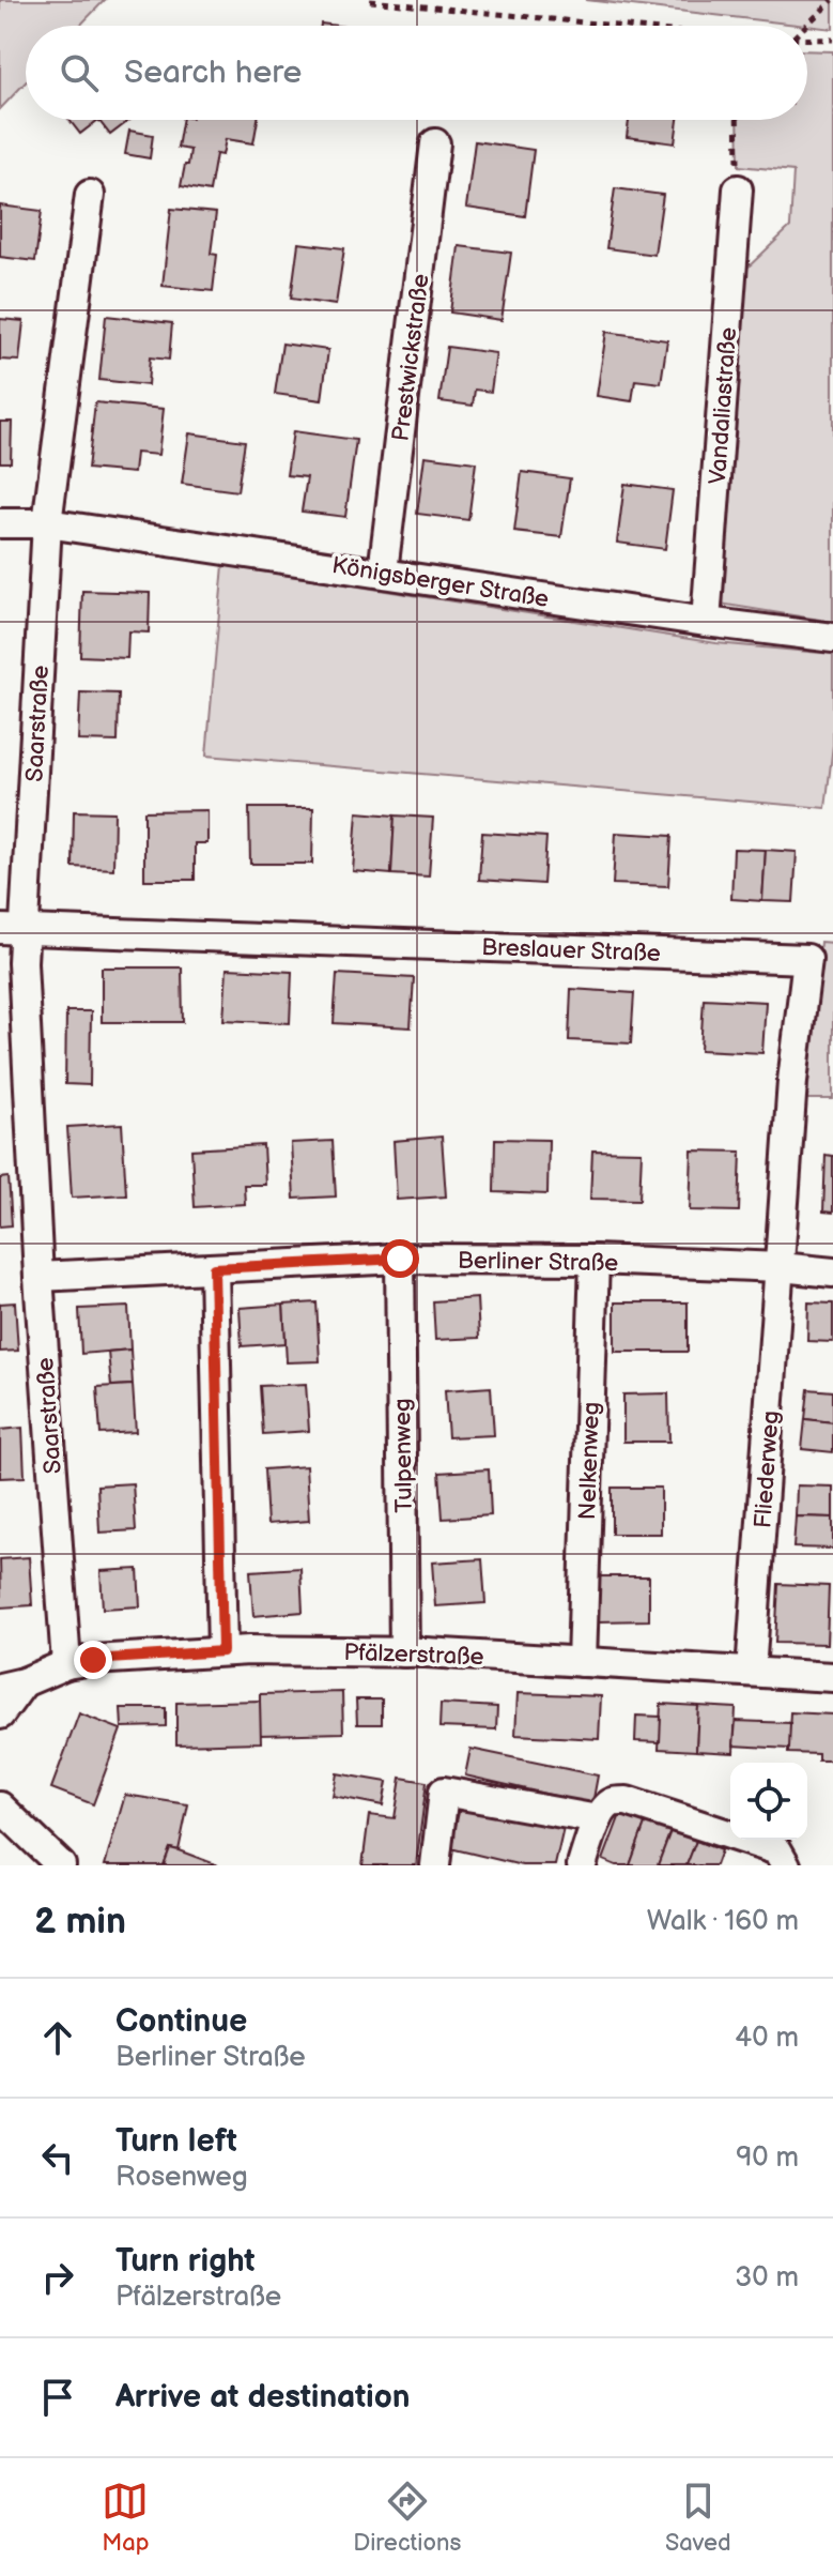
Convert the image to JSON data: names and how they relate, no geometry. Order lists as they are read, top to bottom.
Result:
{
  "streets": {
    "street": [
      "Prestwickstraße",
      "Vandaliastraße",
      "Königsberger Straße",
      "Saarstraße",
      "Breslauer Straße",
      "Berliner Straße",
      "Tulpenweg",
      "Nelkenweg",
      "Fliederweg",
      "Pfälzerstraße"
    ]
  },
  "crossings": [
    ["Prestwickstraße", "Königsberger Straße"],
    ["Vandaliastraße", "Königsberger Straße"],
    ["Königsberger Straße", "Saarstraße"],
    ["Saarstraße", "Breslauer Straße"],
    ["Saarstraße", "Berliner Straße"],
    ["Saarstraße", "Pfälzerstraße"],
    ["Breslauer Straße", "Berliner Straße"],
    ["Breslauer Straße", "Fliederweg"],
    ["Berliner Straße", "Tulpenweg"],
    ["Berliner Straße", "Nelkenweg"],
    ["Berliner Straße", "Fliederweg"],
    ["Tulpenweg", "Pfälzerstraße"],
    ["Nelkenweg", "Pfälzerstraße"],
    ["Fliederweg", "Pfälzerstraße"]
  ],
  "page": {
    "search": "Search here",
    "heading": ["2 min", "Walk · 160 m"],
    "list": [
      ["Continue", "Berliner Straße", "40 m"],
      ["Turn left", "Rosenweg", "90 m"],
      ["Turn right", "Pfälzerstraße", "30 m"],
      "Arrive at destination"
    ],
    "nav": ["Map", "Directions", "Saved"]
  }
}
